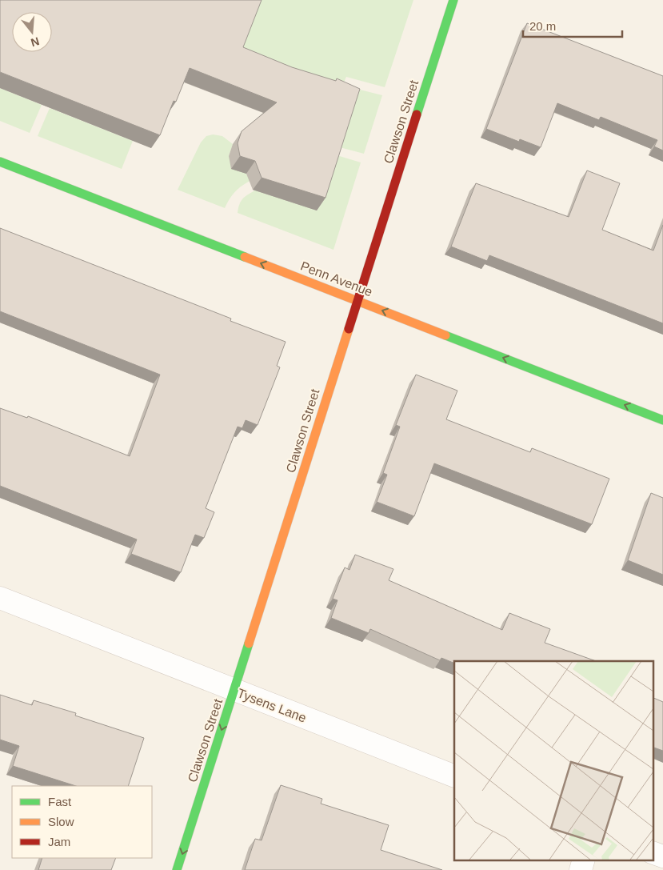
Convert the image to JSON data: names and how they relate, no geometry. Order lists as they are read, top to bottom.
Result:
{
  "streets": {
    "street": ["Clawson Street", "Penn Avenue", "Tysens Lane"]
  },
  "crossings": [
    ["Clawson Street", "Penn Avenue"],
    ["Clawson Street", "Tysens Lane"]
  ],
  "one_way": ["Penn Avenue"],
  "legend": ["Fast", "Slow", "Jam"],
  "scale_bar": "20 m",
  "north": "bottom"
}
